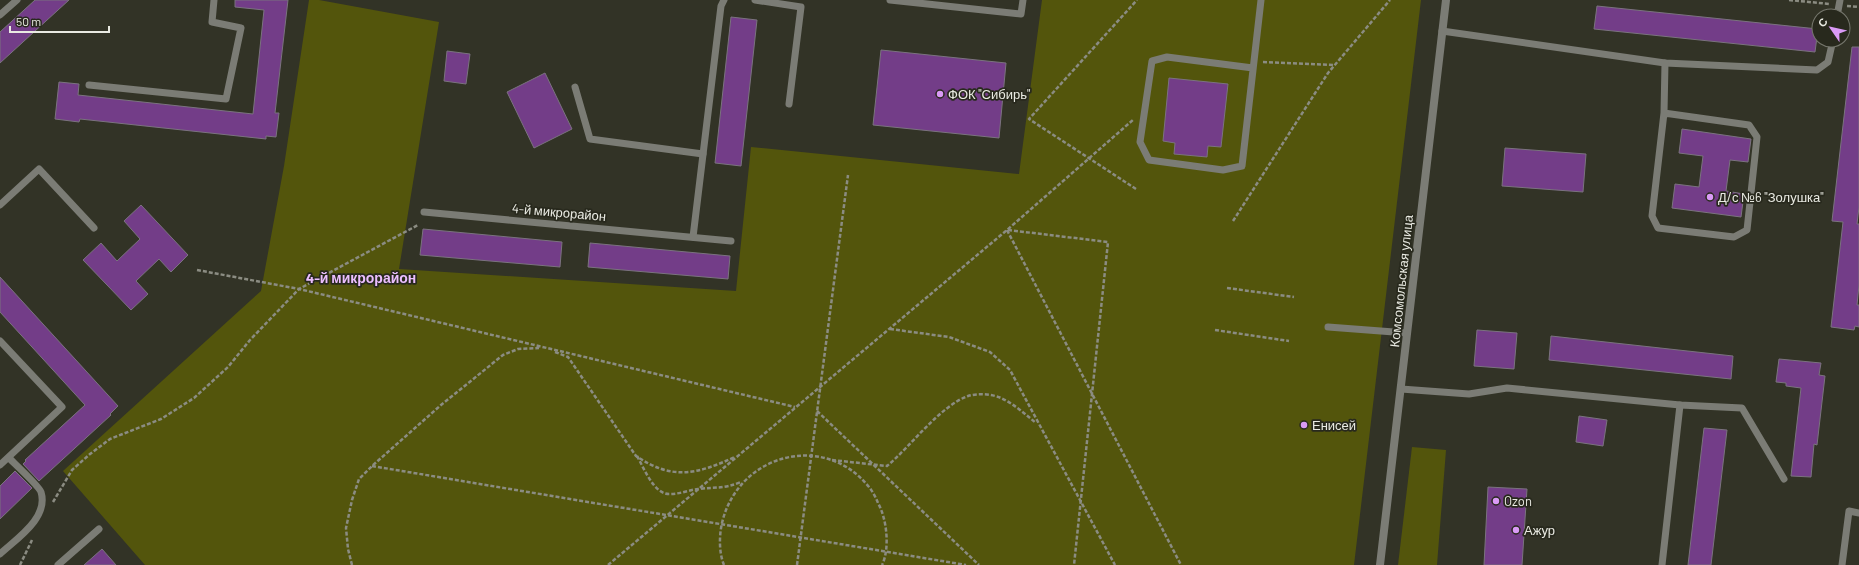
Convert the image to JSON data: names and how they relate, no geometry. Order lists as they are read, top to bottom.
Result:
{
  "streets": {
    "street": ["Комсомольская улица"],
    "lane": ["4-й микрорайон"]
  },
  "districts": ["4-й микрорайон"],
  "places": [
    "ФОК \"Сибирь\"",
    "Д/с №6 \"Золушка\"",
    "Енисей",
    "Ozon",
    "Ажур"
  ],
  "scale_bar": "50 m",
  "north": "top left"
}
